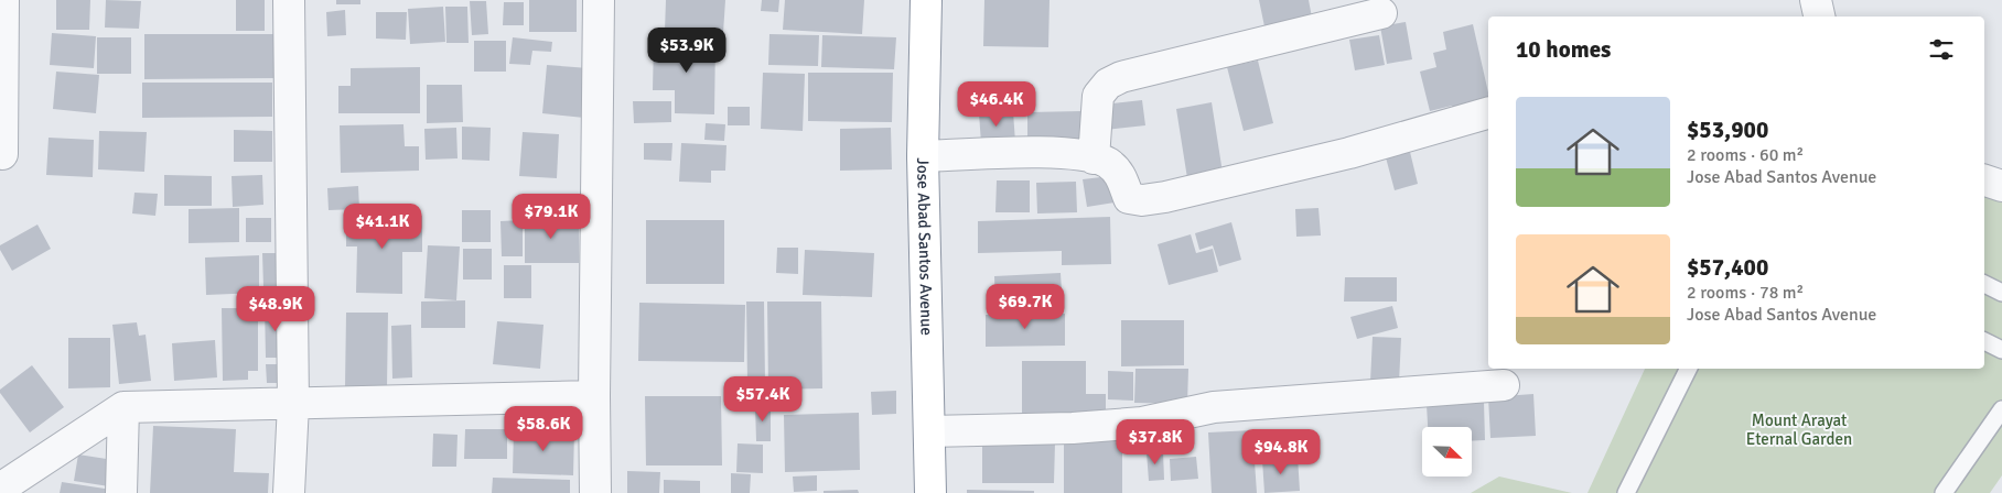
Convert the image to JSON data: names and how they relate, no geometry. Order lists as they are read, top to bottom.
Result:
{
  "streets": {
    "highway": ["Jose Abad Santos Avenue"]
  },
  "parks": ["Mount Arayat Eternal Garden"],
  "north": "bottom right",
  "page": {
    "heading": "10 homes",
    "price": [
      "$53.9K",
      "$46.4K",
      "$79.1K",
      "$41.1K",
      "$69.7K",
      "$48.9K",
      "$57.4K",
      "$58.6K",
      "$37.8K",
      "$94.8K"
    ],
    "list": [
      {
        "name": "$53,900",
        "note": "2 rooms · 60 m² · Jose Abad Santos Avenue"
      },
      {
        "name": "$57,400",
        "note": "2 rooms · 78 m² · Jose Abad Santos Avenue"
      }
    ]
  }
}
